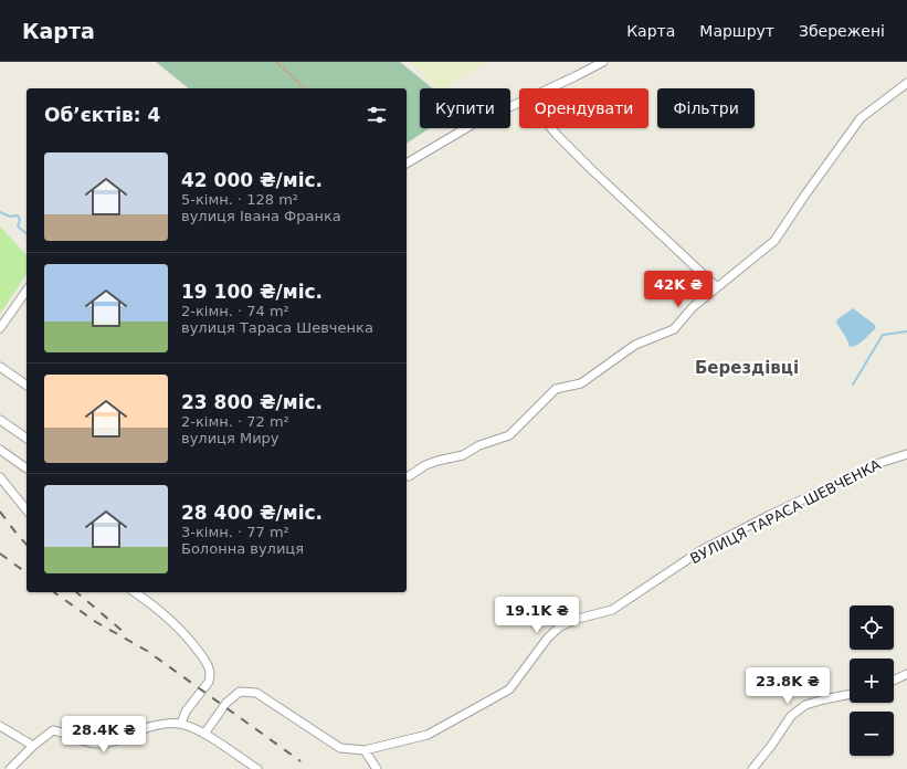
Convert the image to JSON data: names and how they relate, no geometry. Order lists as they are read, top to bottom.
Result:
{
  "streets": {
    "street": ["ВУЛИЦЯ ТАРАСА ШЕВЧЕНКА"]
  },
  "districts": ["Берездівці"],
  "page": {
    "header": "Карта",
    "nav": ["Карта", "Маршрут", "Збережені"],
    "chip": ["Купити", "Орендувати", "Фільтри"],
    "heading": "Об’єктів: 4",
    "list": [
      {
        "name": "42 000 ₴/міс.",
        "note": "5-кімн. · 128 m² · вулиця Івана Франка"
      },
      {
        "name": "19 100 ₴/міс.",
        "note": "2-кімн. · 74 m² · вулиця Тараса Шевченка"
      },
      {
        "name": "23 800 ₴/міс.",
        "note": "2-кімн. · 72 m² · вулиця Миру"
      },
      {
        "name": "28 400 ₴/міс.",
        "note": "3-кімн. · 77 m² · Болонна вулиця"
      }
    ],
    "price": [
      "42K ₴",
      "19.1K ₴",
      "23.8K ₴",
      "28.4K ₴"
    ],
    "map_buttons": ["+", "−"]
  }
}
